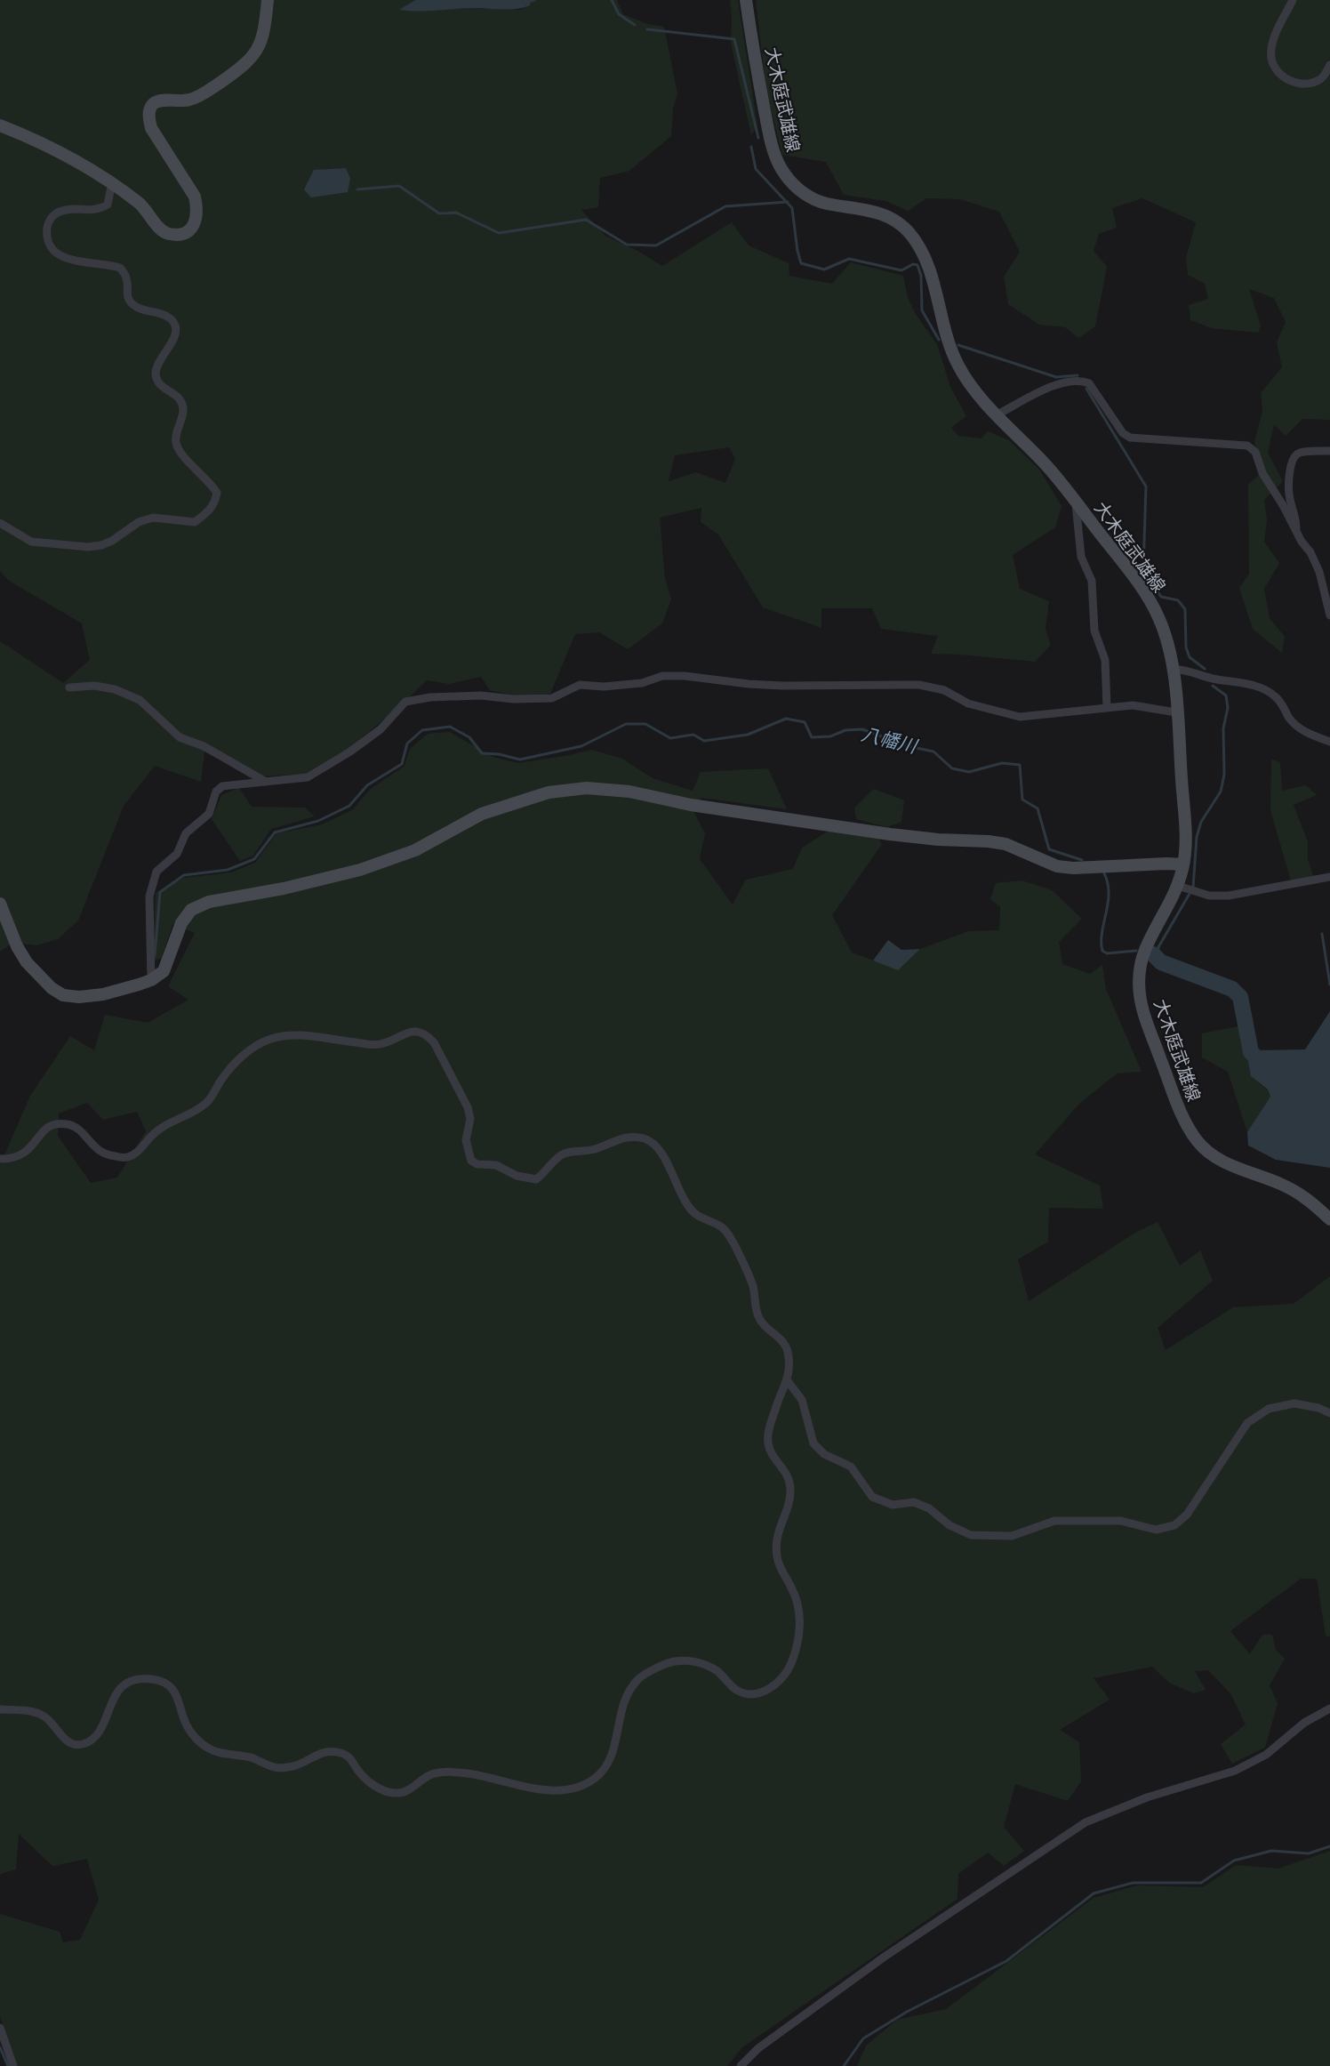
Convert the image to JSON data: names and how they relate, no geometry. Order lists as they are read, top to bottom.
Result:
{
  "streets": {
    "main road": ["大木庭武雄線"]
  },
  "water": ["八幡川"]
}
